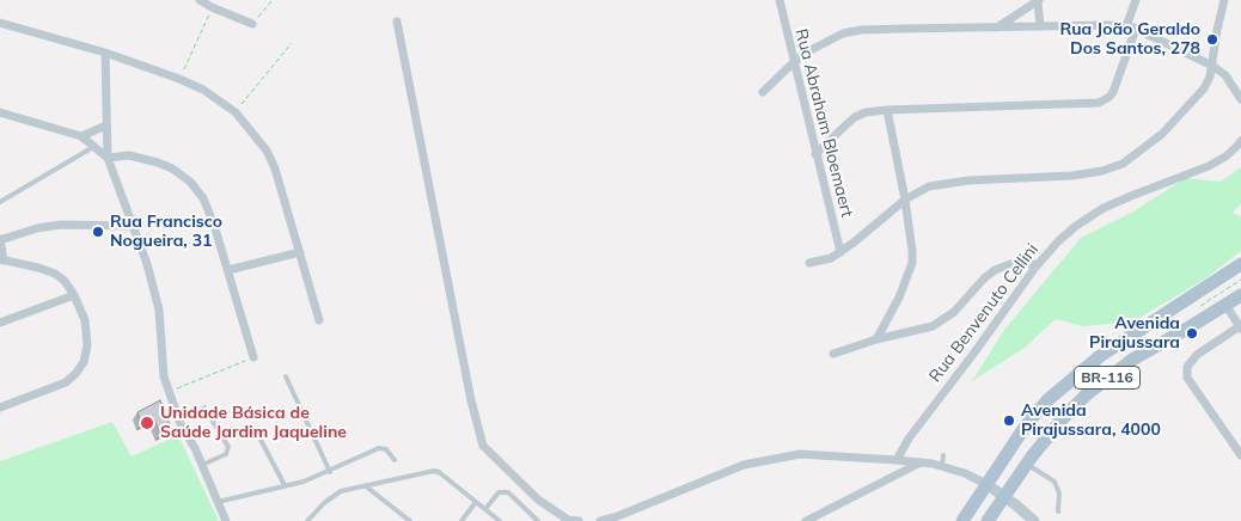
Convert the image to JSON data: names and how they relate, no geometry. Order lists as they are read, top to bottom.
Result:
{
  "streets": {
    "main road": ["BR-116"],
    "street": ["Rua Abraham Bloemaert", "Rua Benvenuto Cellini"]
  },
  "places": [
    "Rua João Geraldo Dos Santos, 278",
    "Rua Francisco Nogueira, 31",
    "Avenida Pirajussara",
    "Avenida Pirajussara, 4000",
    "Unidade Básica de Saúde Jardim Jaqueline"
  ]
}
